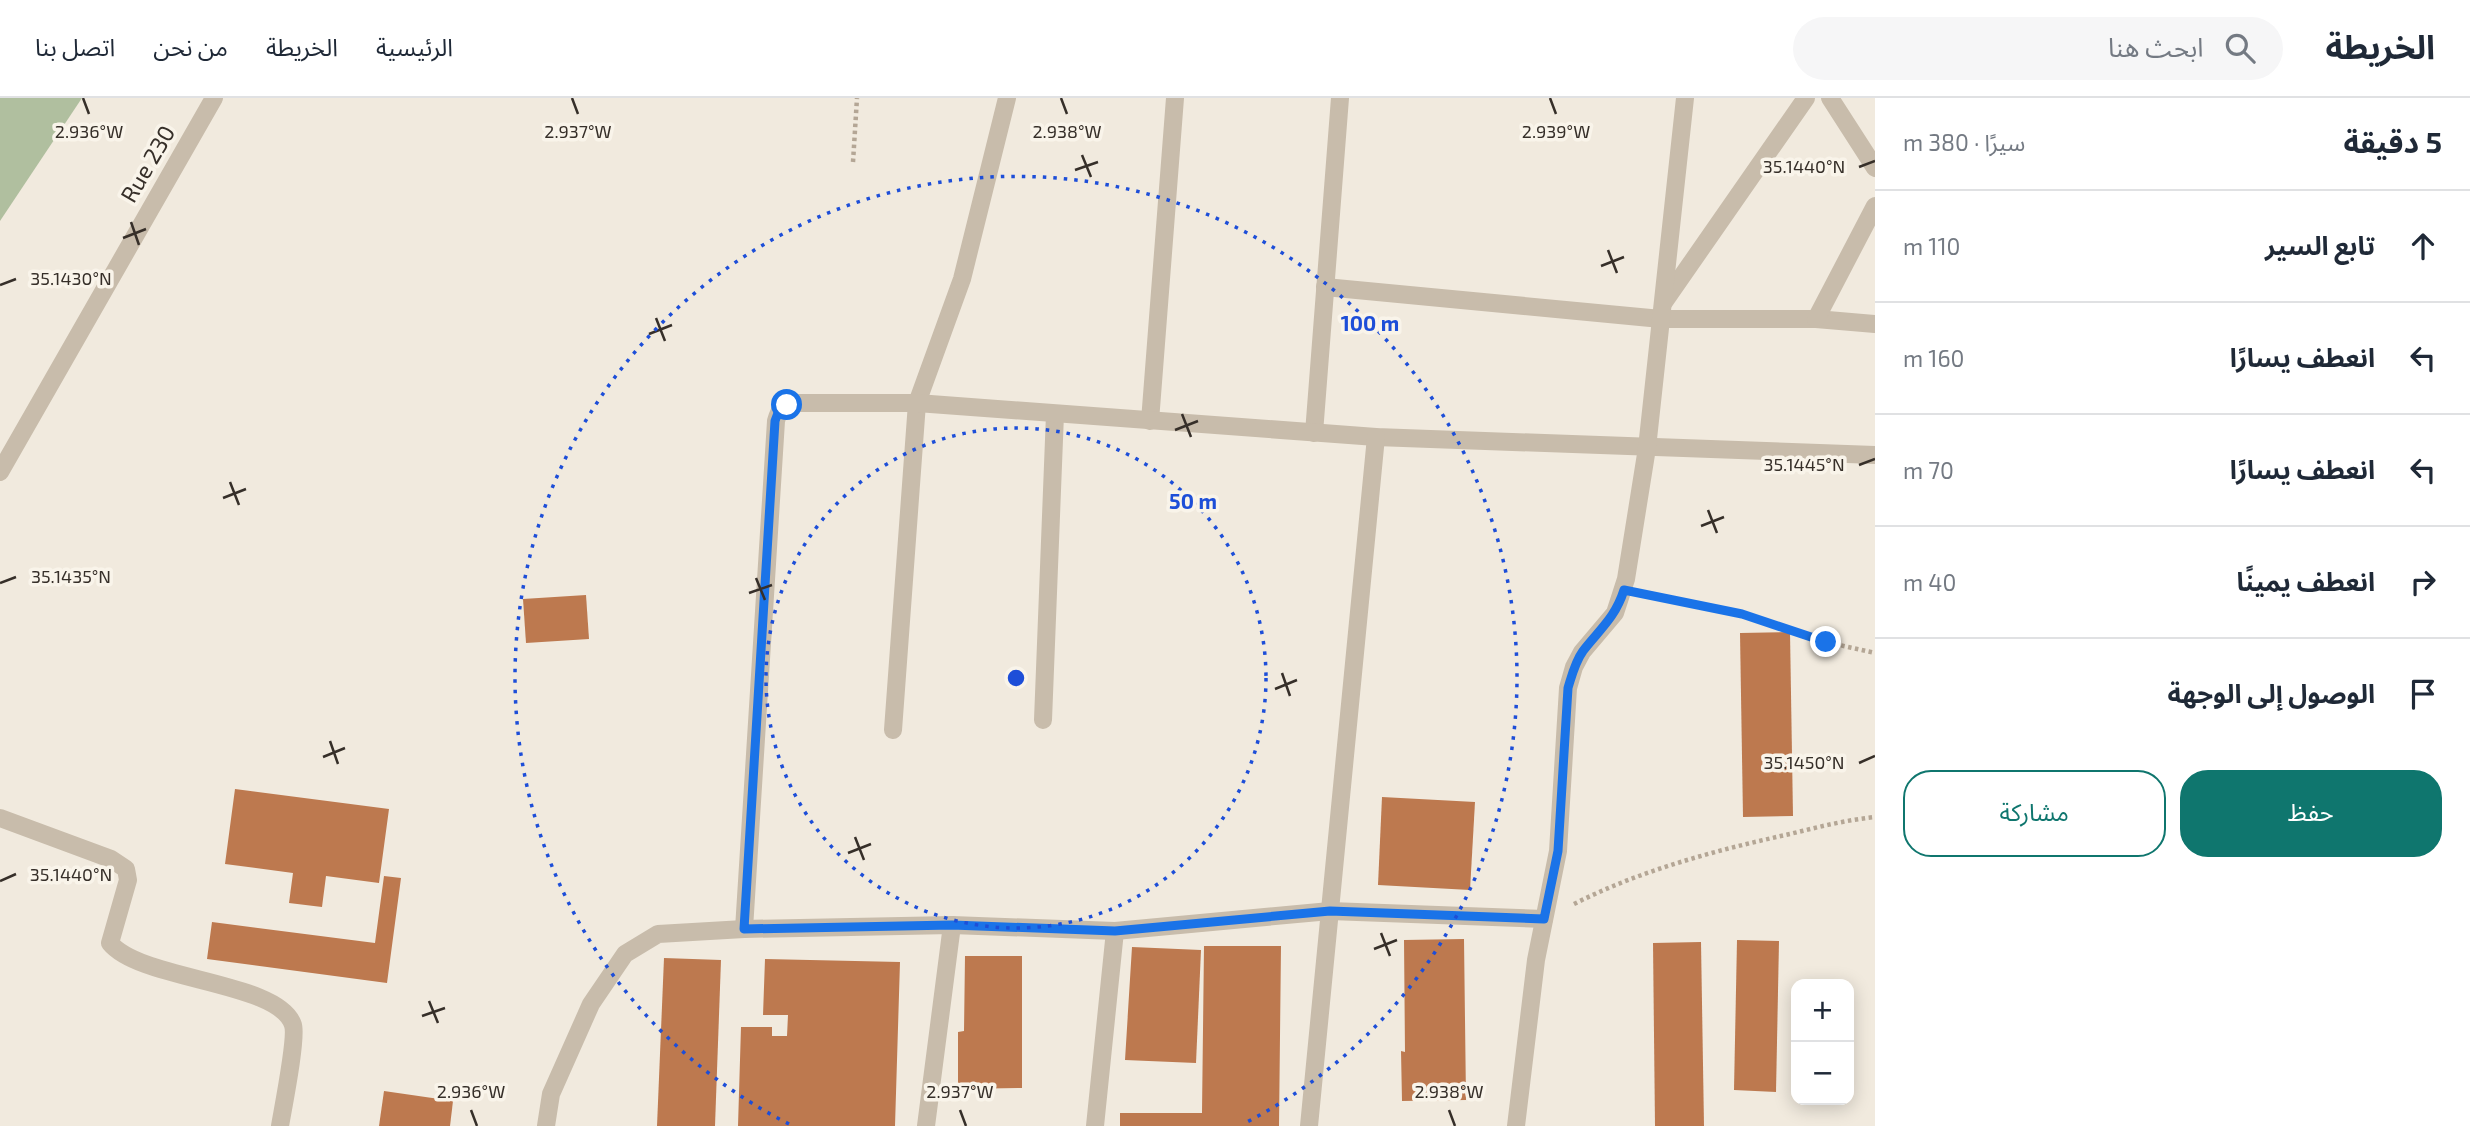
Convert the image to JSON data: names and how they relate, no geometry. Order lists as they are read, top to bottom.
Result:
{
  "streets": {
    "street": ["Rue 230"]
  },
  "page": {
    "header": "الخريطة",
    "search": "ابحث هنا",
    "nav": [
      "الرئيسية",
      "الخريطة",
      "من نحن",
      "اتصل بنا"
    ],
    "heading": ["5 دقيقة", "سيرًا · 380 m"],
    "list": [
      ["تابع السير", "110 m"],
      ["انعطف يسارًا", "160 m"],
      ["انعطف يسارًا", "70 m"],
      ["انعطف يمينًا", "40 m"],
      "الوصول إلى الوجهة"
    ],
    "buttons": ["حفظ", "مشاركة"],
    "map_buttons": ["+", "−"]
  },
  "coordinates": [
    "2.936°W",
    "2.937°W",
    "2.938°W",
    "2.939°W",
    "35.1440°N",
    "35.1430°N",
    "35.1445°N",
    "35.1435°N",
    "35.1450°N"
  ],
  "rings": ["100 m", "50 m"]
}
